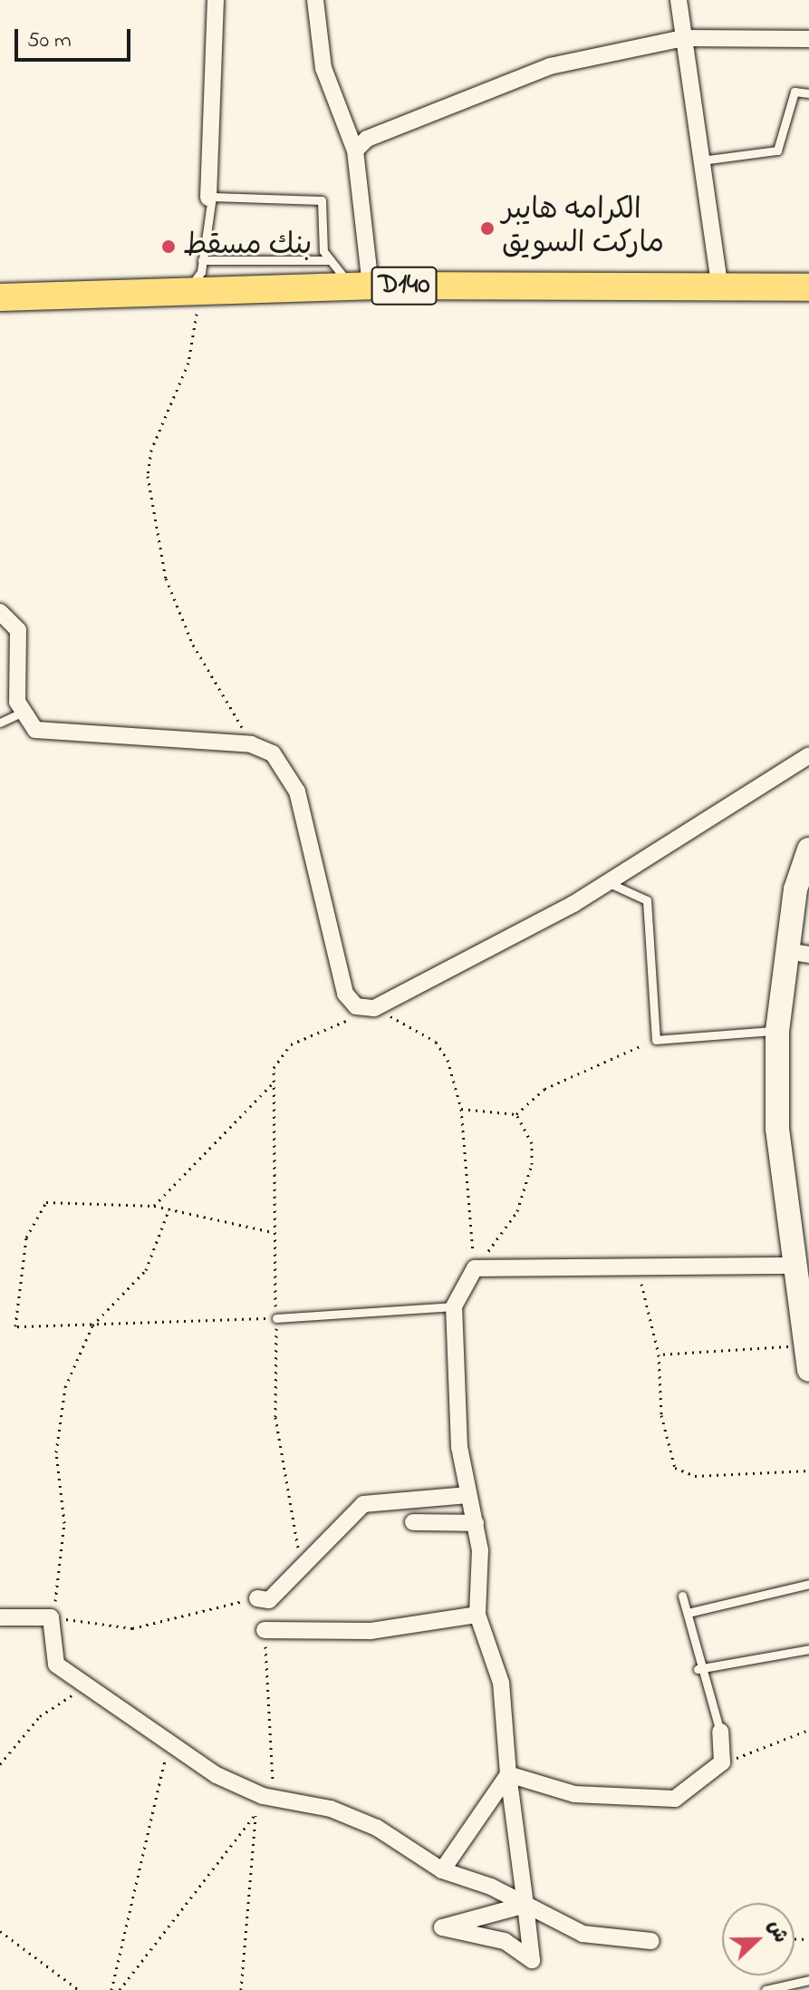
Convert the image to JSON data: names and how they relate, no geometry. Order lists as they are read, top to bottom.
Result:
{
  "streets": {
    "main road": ["D140"]
  },
  "places": ["الكرامه هايبر ماركت السويق", "بنك مسقط"],
  "scale_bar": "50 m",
  "north": "right"
}
